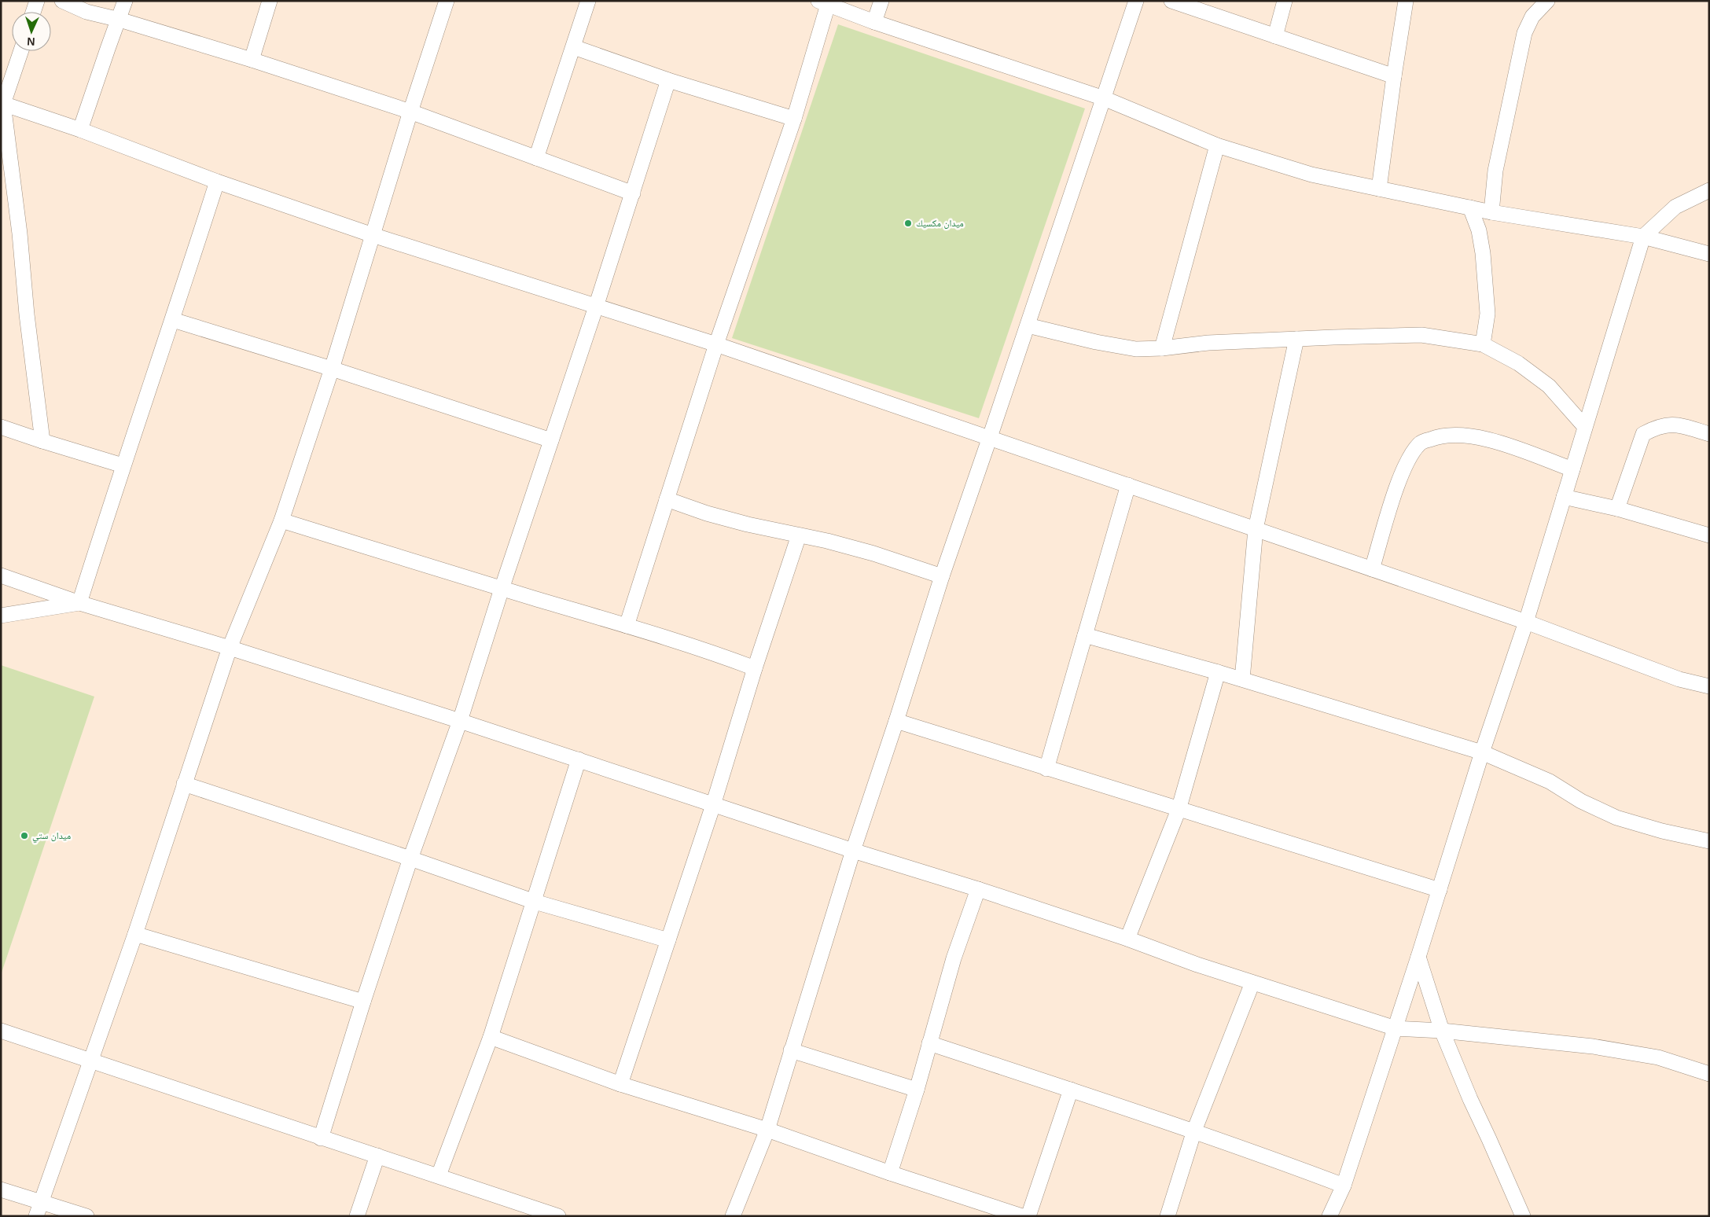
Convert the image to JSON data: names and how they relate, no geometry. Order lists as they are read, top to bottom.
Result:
{
  "places": ["ميدان مكسيك", "ميدان ستي"],
  "north": "bottom"
}
